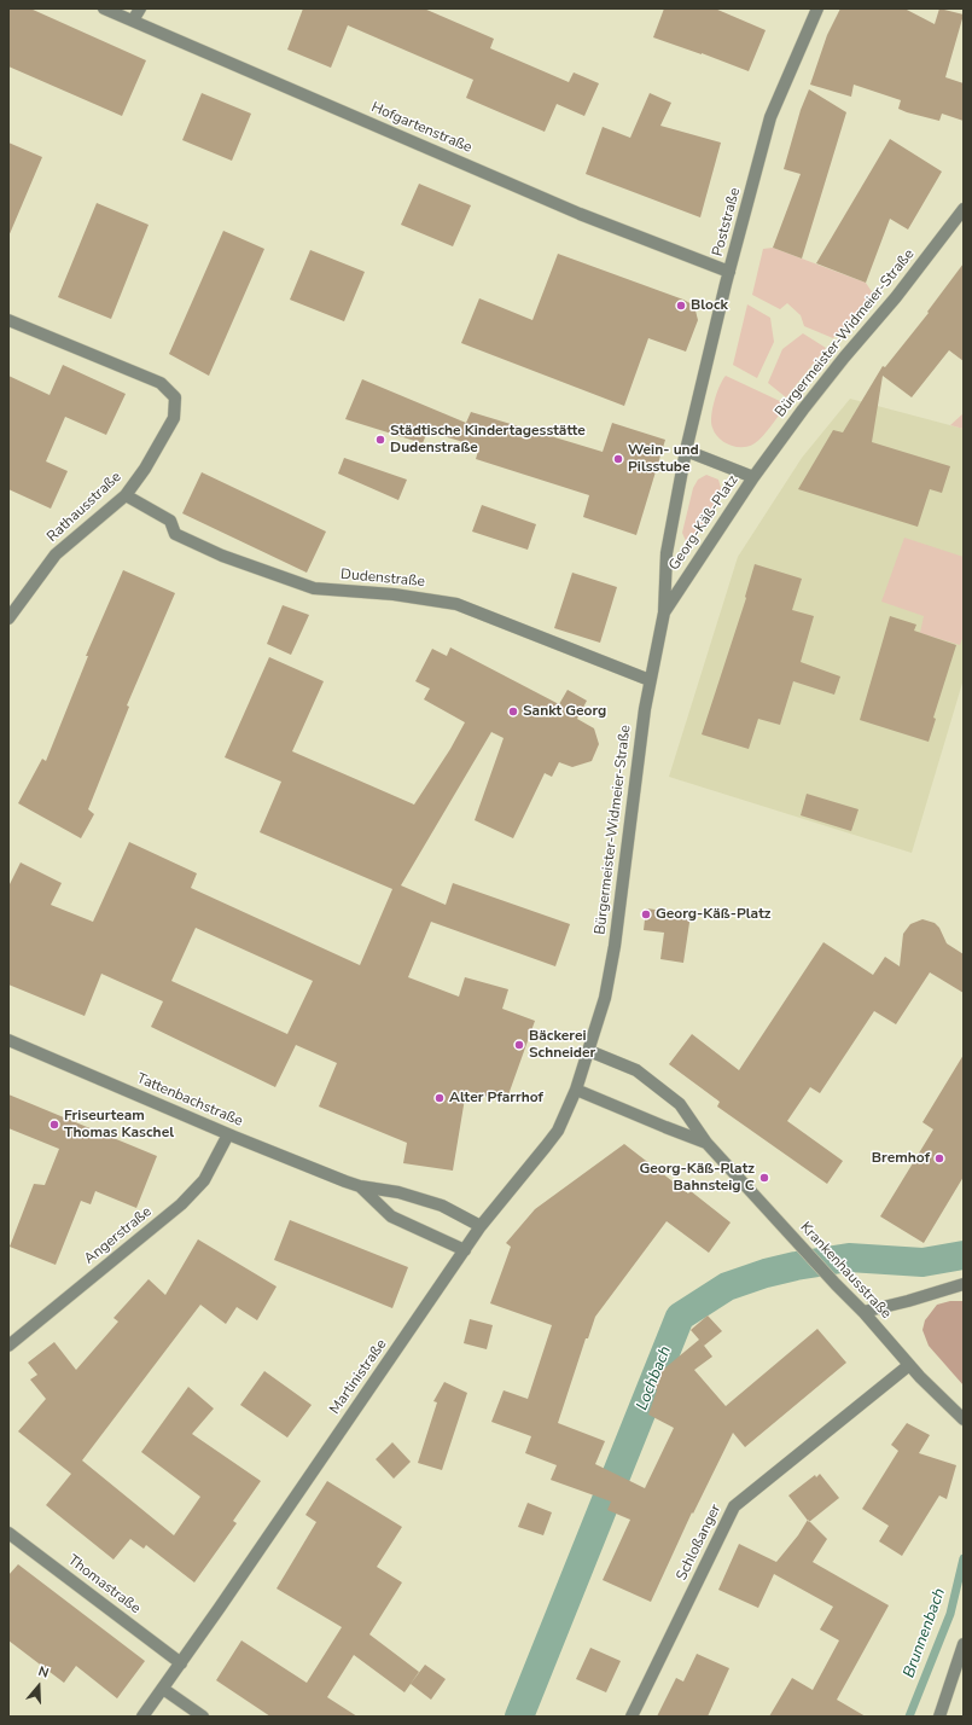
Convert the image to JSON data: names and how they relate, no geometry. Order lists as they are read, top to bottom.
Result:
{
  "streets": {
    "street": [
      "Hofgartenstraße",
      "Poststraße",
      "Bürgermeister-Widmeier-Straße",
      "Rathausstraße",
      "Georg-Käß-Platz",
      "Dudenstraße",
      "Tattenbachstraße",
      "Angerstraße",
      "Krankenhausstraße",
      "Martinistraße",
      "Schloßanger",
      "Thomastraße"
    ]
  },
  "crossings": [
    ["Hofgartenstraße", "Poststraße"],
    ["Poststraße", "Georg-Käß-Platz"],
    ["Bürgermeister-Widmeier-Straße", "Georg-Käß-Platz"],
    ["Bürgermeister-Widmeier-Straße", "Dudenstraße"],
    ["Bürgermeister-Widmeier-Straße", "Krankenhausstraße"],
    ["Bürgermeister-Widmeier-Straße", "Martinistraße"],
    ["Rathausstraße", "Dudenstraße"],
    ["Tattenbachstraße", "Angerstraße"],
    ["Tattenbachstraße", "Martinistraße"],
    ["Krankenhausstraße", "Martinistraße"],
    ["Krankenhausstraße", "Schloßanger"],
    ["Martinistraße", "Thomastraße"]
  ],
  "water": ["Lochbach", "Brunnenbach"],
  "places": [
    "Block",
    "Städtische Kindertagesstätte Dudenstraße",
    "Wein- und Pilsstube",
    "Sankt Georg",
    "Georg-Käß-Platz",
    "Bäckerei Schneider",
    "Alter Pfarrhof",
    "Friseurteam Thomas Kaschel",
    "Bremhof",
    "Georg-Käß-Platz Bahnsteig C"
  ],
  "north": "top"
}
